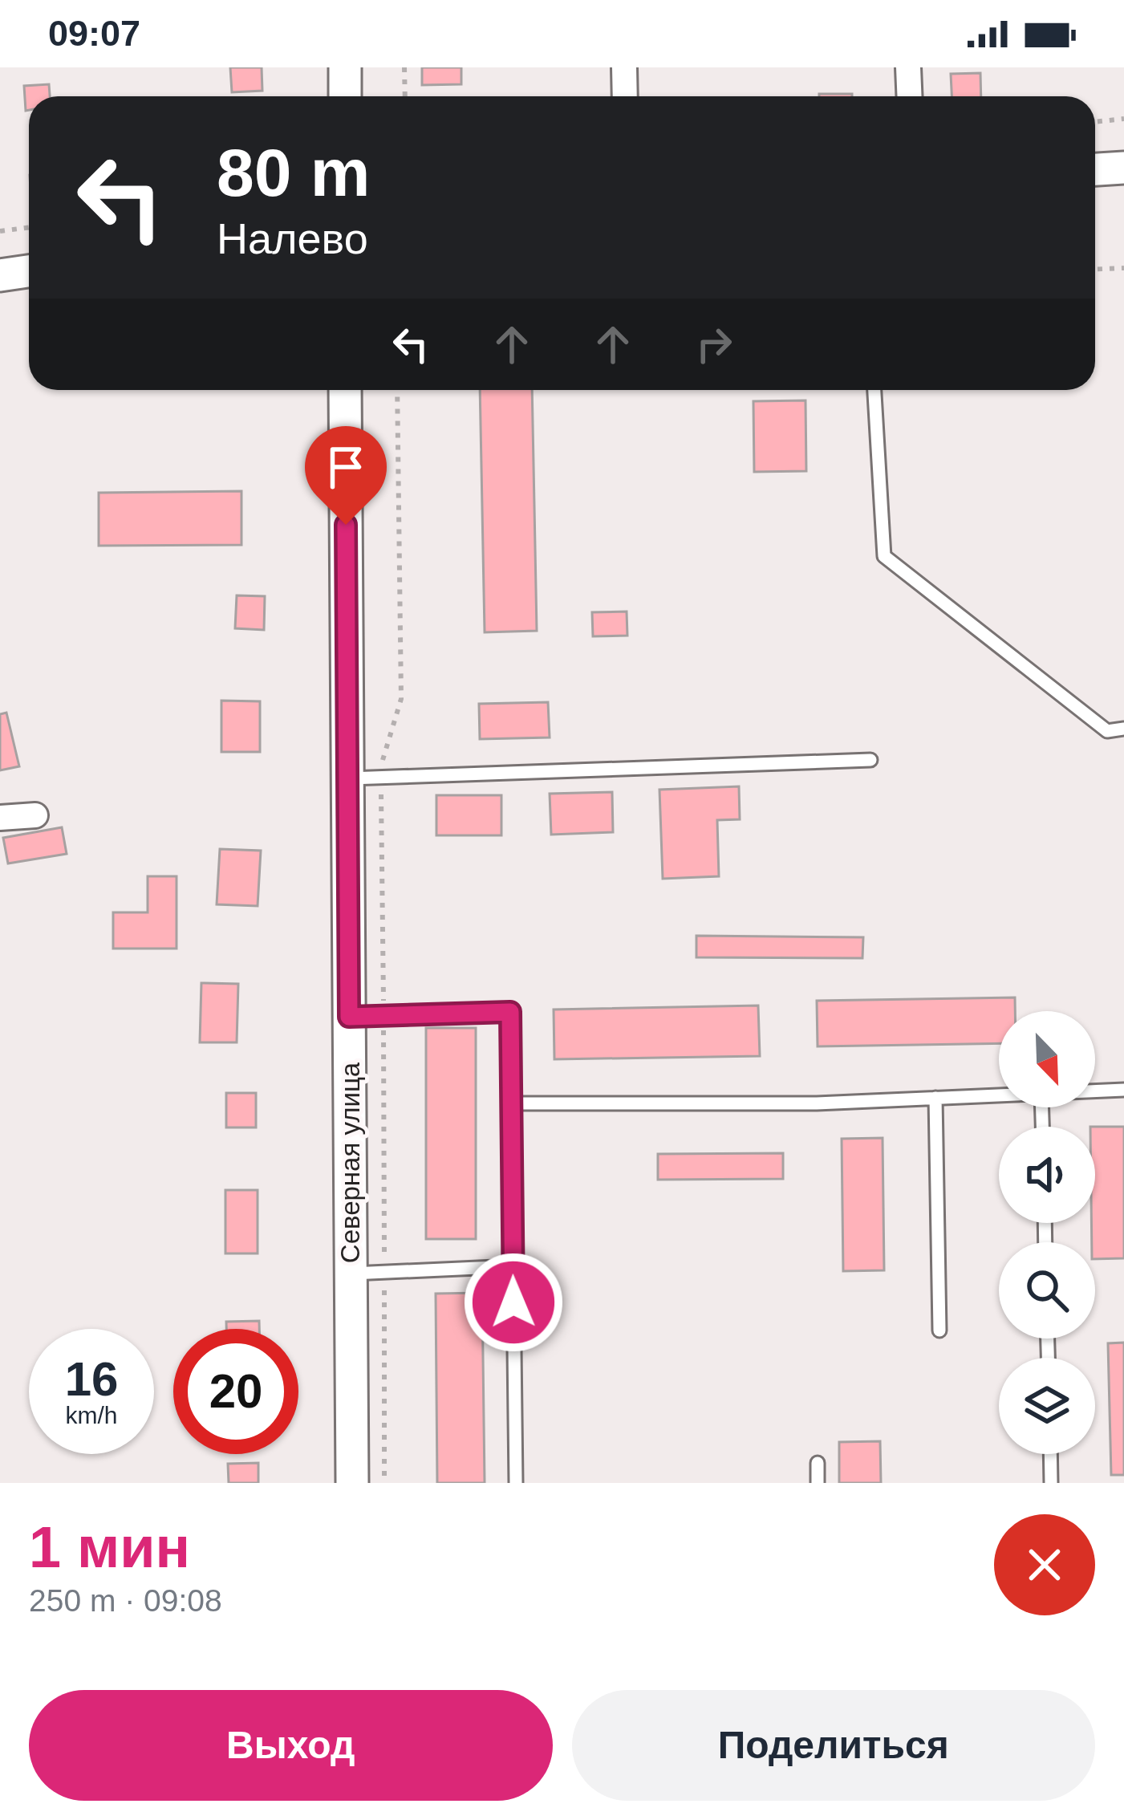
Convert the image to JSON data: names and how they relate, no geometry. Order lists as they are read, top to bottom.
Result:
{
  "streets": {
    "street": ["Северная улица"]
  },
  "north": "bottom right",
  "page": {
    "status": "09:07",
    "turn": ["80 m", "Налево"],
    "speed": "16 km/h",
    "limit": "20",
    "heading": ["1 мин", "250 m · 09:08"],
    "buttons": ["Выход", "Поделиться"]
  }
}
